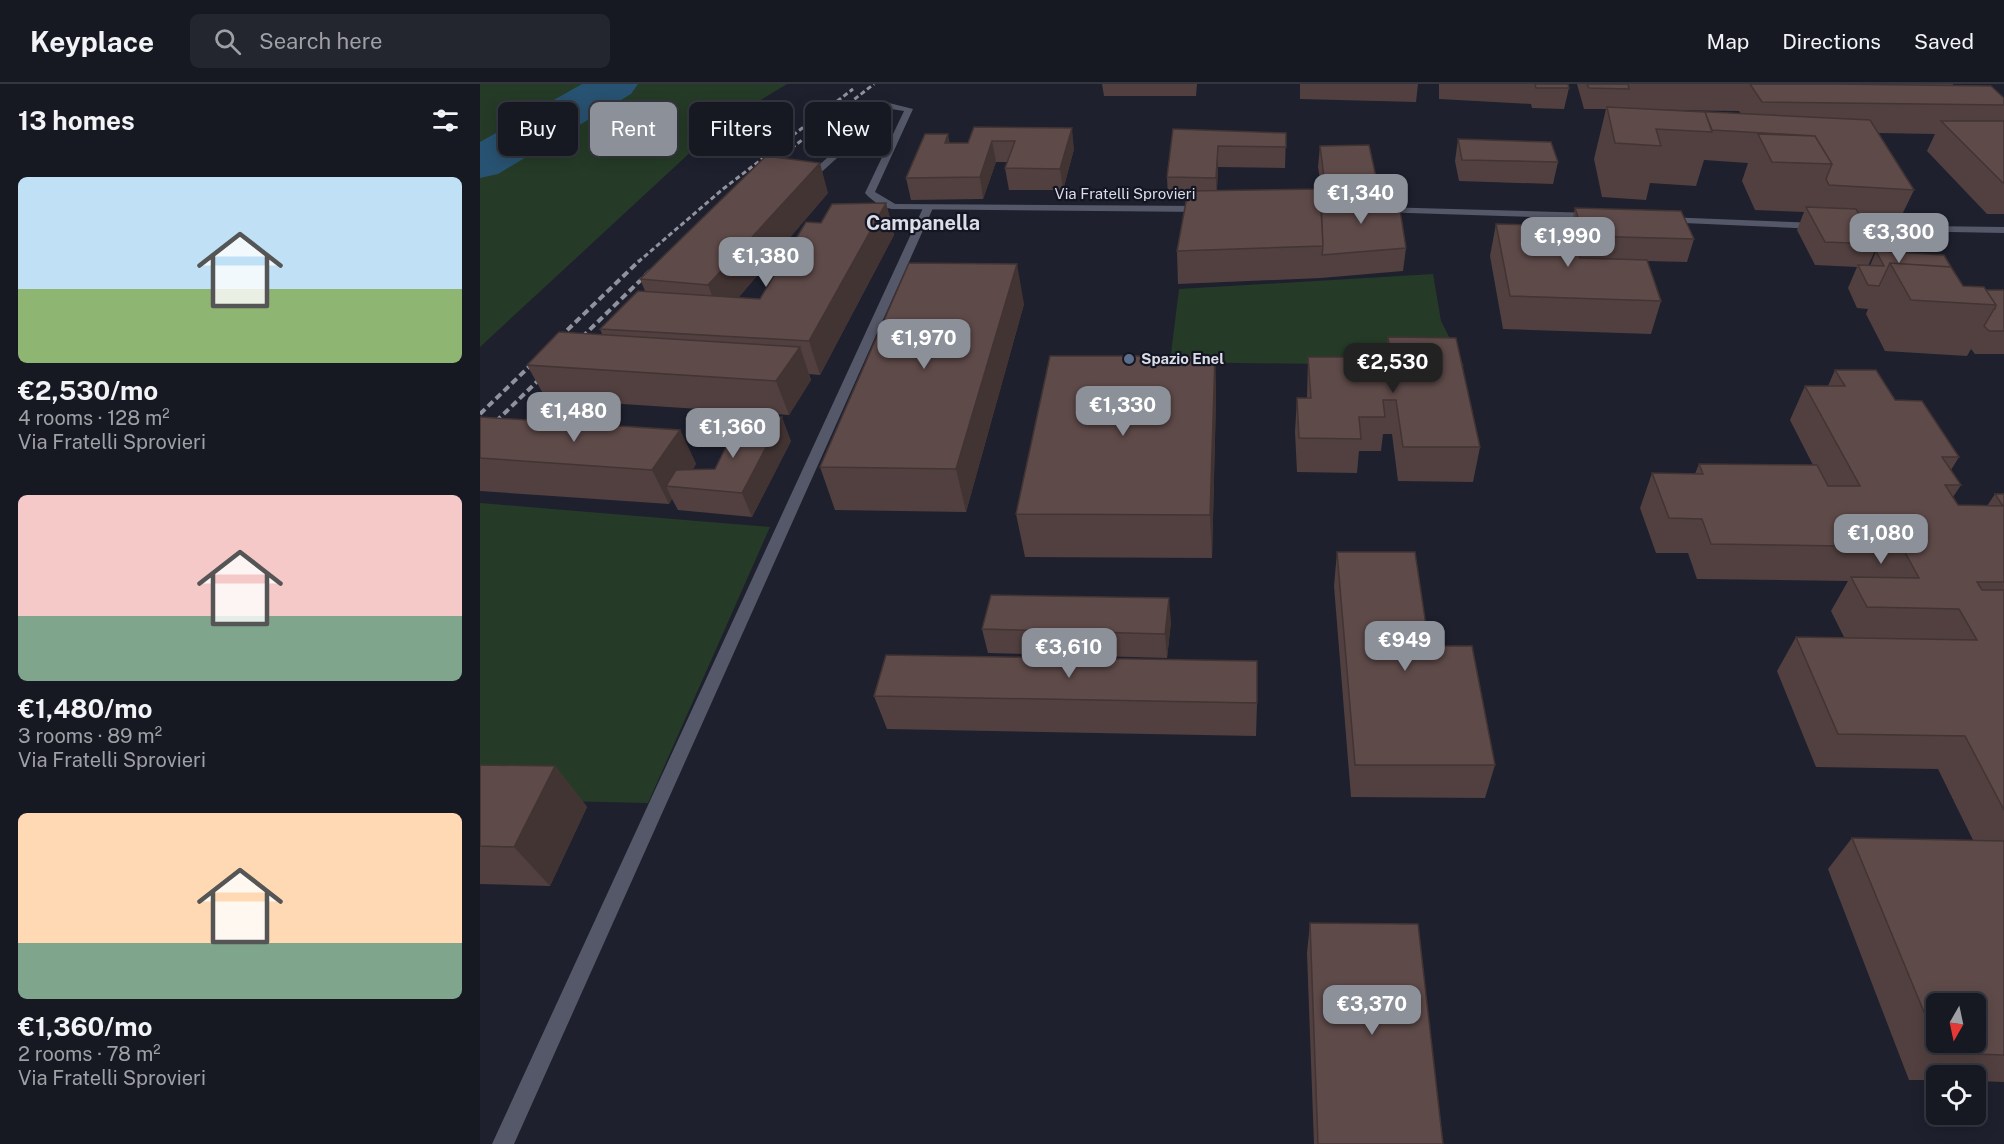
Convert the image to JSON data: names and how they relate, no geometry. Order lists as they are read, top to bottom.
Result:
{
  "streets": {
    "street": ["Via Fratelli Sprovieri"]
  },
  "districts": ["Campanella"],
  "places": ["Spazio Enel"],
  "north": "bottom",
  "page": {
    "header": "Keyplace",
    "search": "Search here",
    "nav": ["Map", "Directions", "Saved"],
    "heading": "13 homes",
    "chip": [
      "Buy",
      "Rent",
      "Filters",
      "New"
    ],
    "list": [
      {
        "name": "€2,530/mo",
        "note": "4 rooms · 128 m² · Via Fratelli Sprovieri"
      },
      {
        "name": "€1,480/mo",
        "note": "3 rooms · 89 m² · Via Fratelli Sprovieri"
      },
      {
        "name": "€1,360/mo",
        "note": "2 rooms · 78 m² · Via Fratelli Sprovieri"
      }
    ],
    "price": [
      "€1,340",
      "€3,300",
      "€1,990",
      "€1,380",
      "€1,970",
      "€2,530",
      "€1,330",
      "€1,480",
      "€1,360",
      "€1,080",
      "€949",
      "€3,610",
      "€3,370"
    ]
  }
}
